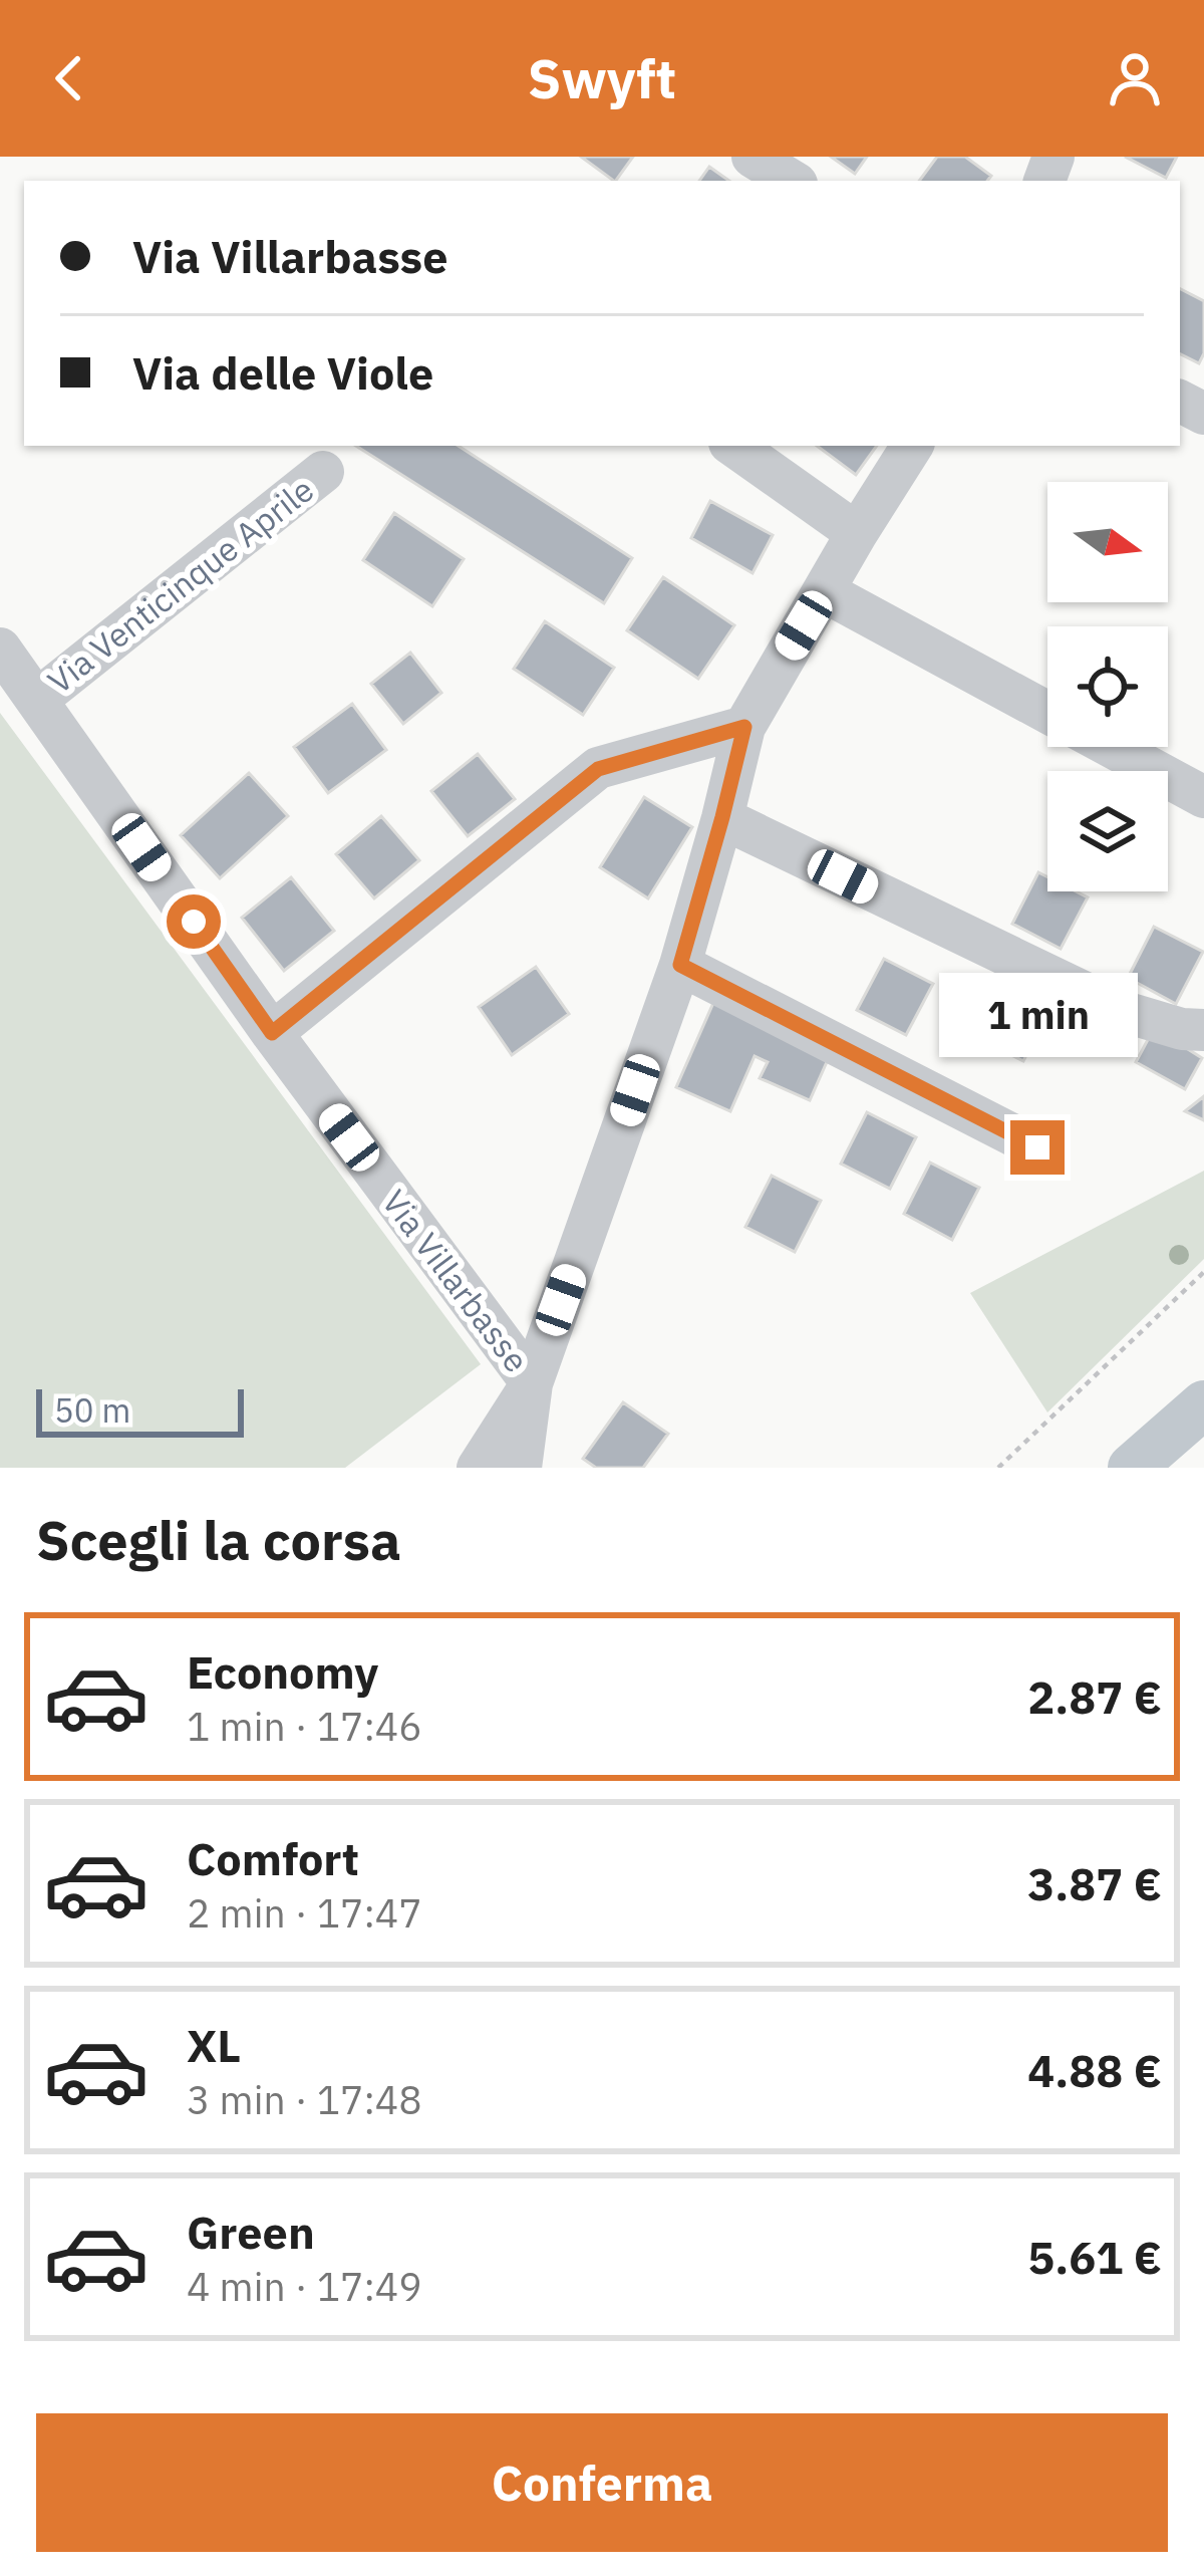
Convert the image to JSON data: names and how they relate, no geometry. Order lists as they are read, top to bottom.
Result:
{
  "streets": {
    "street": ["Via Venticinque Aprile", "Via Villarbasse"]
  },
  "crossings": [
    ["Via Venticinque Aprile", "Via Villarbasse"]
  ],
  "scale_bar": "50 m",
  "north": "right",
  "page": {
    "header": "Swyft",
    "banner": ["Via Villarbasse", "Via delle Viole"],
    "bubble": "1 min",
    "scale": "50 m",
    "heading": "Scegli la corsa",
    "list": [
      {
        "name": "Economy",
        "note": "1 min · 17:46",
        "value": "2.87 €"
      },
      {
        "name": "Comfort",
        "note": "2 min · 17:47",
        "value": "3.87 €"
      },
      {
        "name": "XL",
        "note": "3 min · 17:48",
        "value": "4.88 €"
      },
      {
        "name": "Green",
        "note": "4 min · 17:49",
        "value": "5.61 €"
      }
    ],
    "buttons": "Conferma"
  }
}
